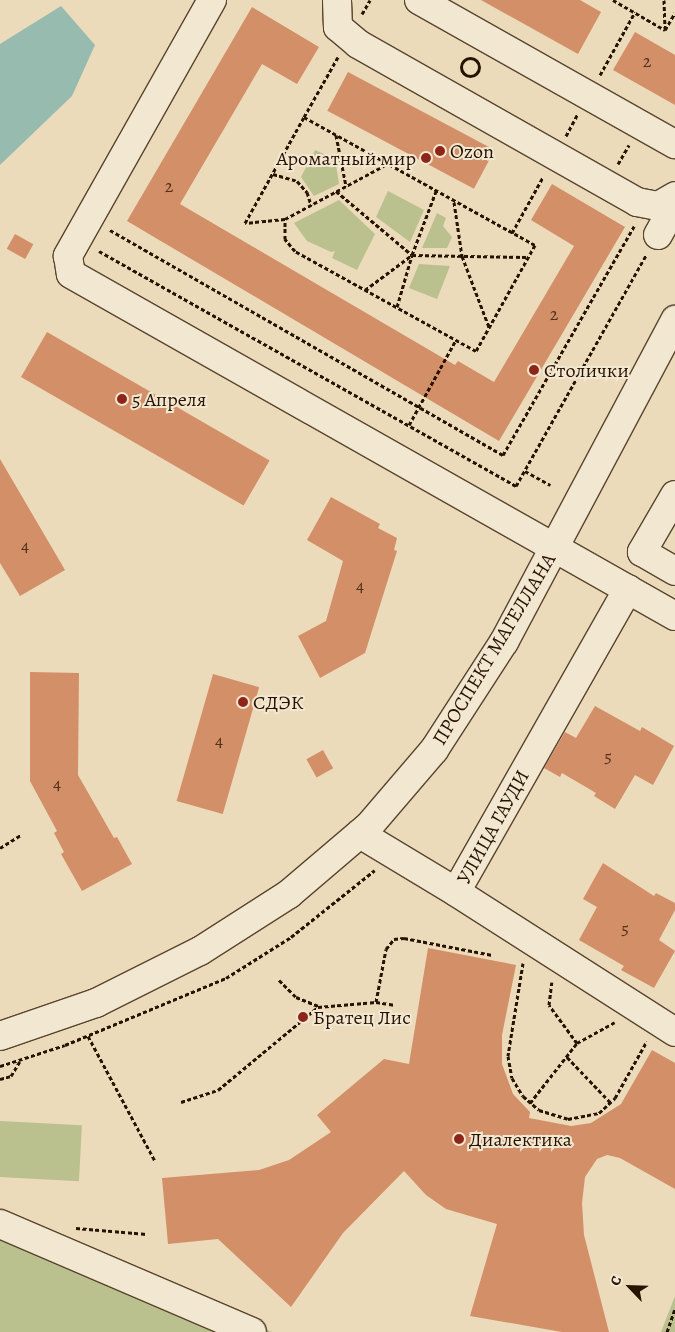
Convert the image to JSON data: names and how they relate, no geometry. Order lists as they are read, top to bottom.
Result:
{
  "streets": {
    "street": ["ПРОСПЕКТ МАГЕЛЛАНА", "УЛИЦА ГАУДИ"]
  },
  "places": [
    "Ozon",
    "Ароматный мир",
    "Столички",
    "5 Апреля",
    "СДЭК",
    "Братец Лис",
    "Диалектика"
  ],
  "house_numbers": [
    "2",
    "2",
    "2",
    "4",
    "4",
    "4",
    "5",
    "4",
    "5"
  ],
  "north": "top left"
}
